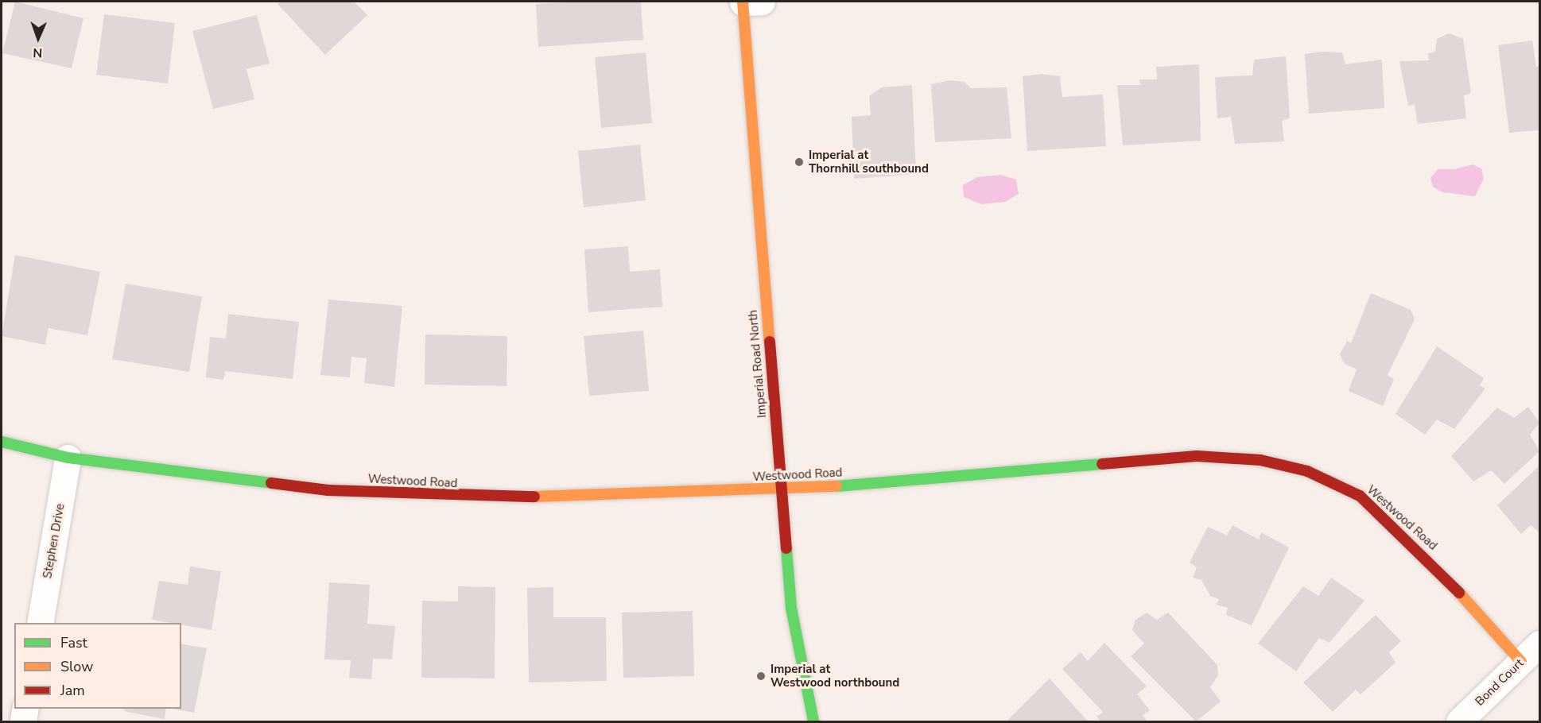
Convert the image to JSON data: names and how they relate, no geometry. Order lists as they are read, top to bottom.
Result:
{
  "streets": {
    "street": [
      "Imperial Road North",
      "Westwood Road",
      "Stephen Drive",
      "Bond Court"
    ]
  },
  "crossings": [
    ["Imperial Road North", "Westwood Road"],
    ["Westwood Road", "Stephen Drive"],
    ["Westwood Road", "Bond Court"]
  ],
  "places": ["Imperial at Thornhill southbound", "Imperial at Westwood northbound"],
  "legend": ["Fast", "Slow", "Jam"],
  "north": "bottom"
}
